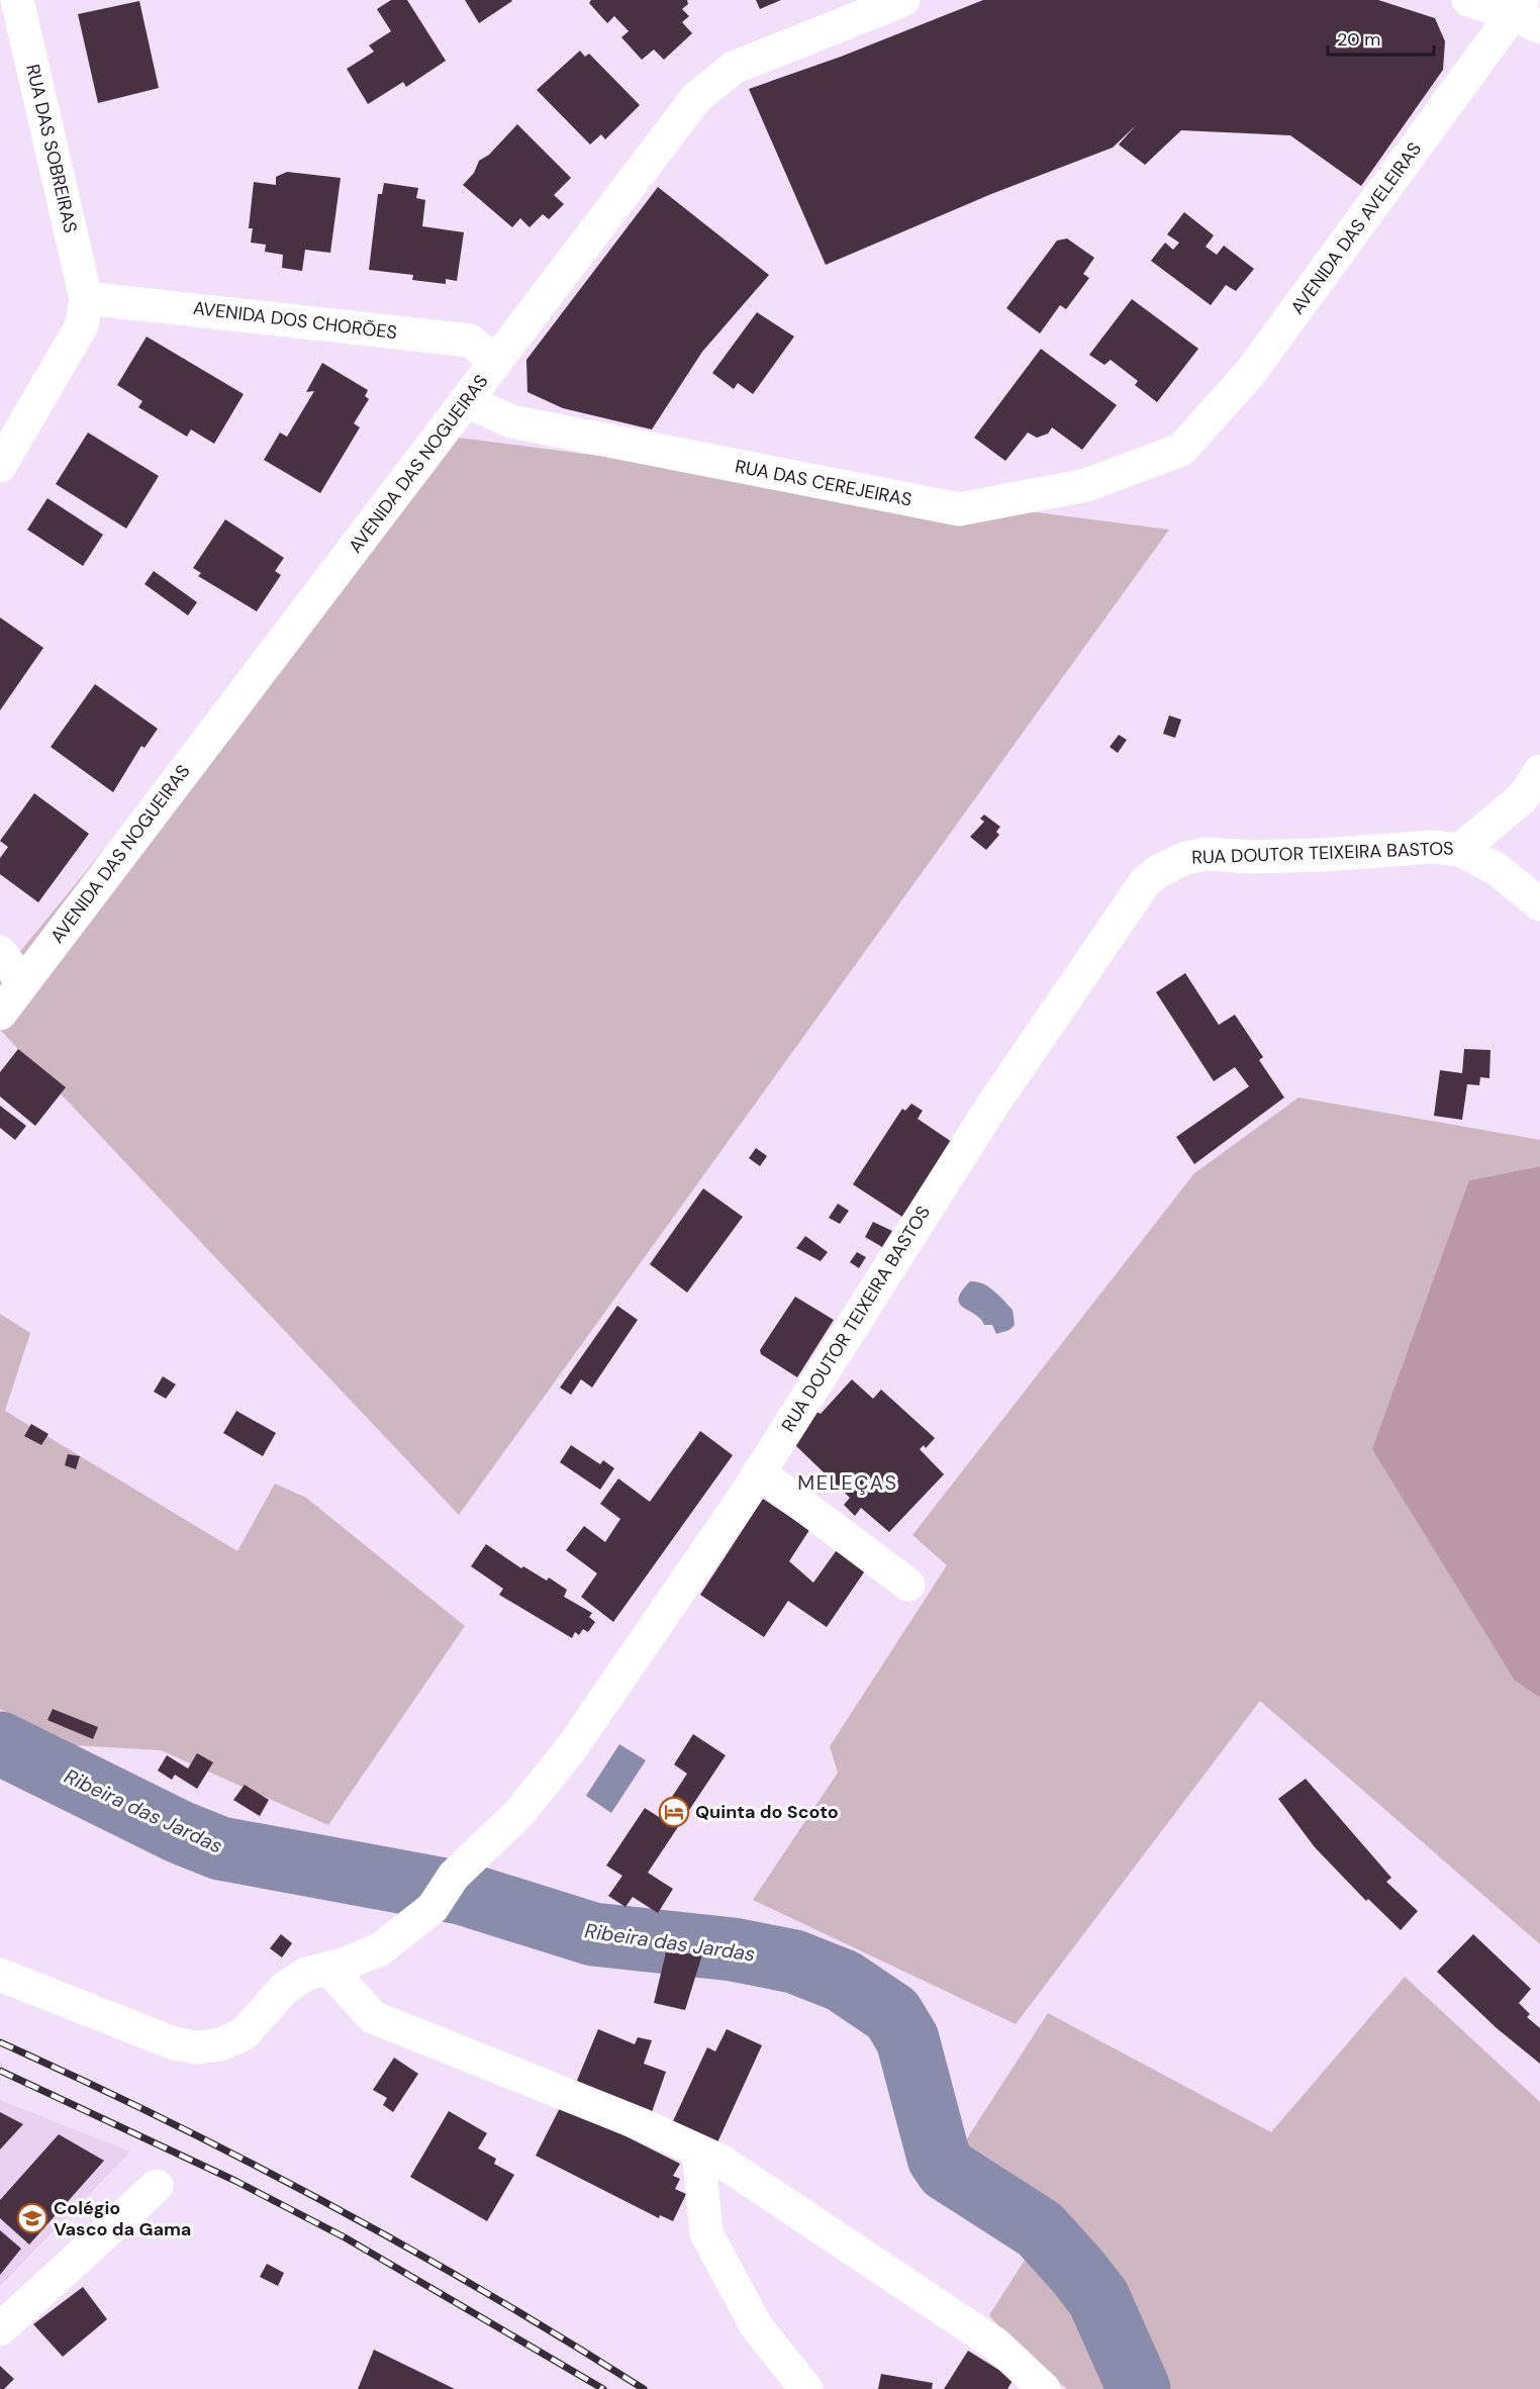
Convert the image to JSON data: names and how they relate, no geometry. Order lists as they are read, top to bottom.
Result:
{
  "streets": {
    "street": [
      "RUA DAS SOBREIRAS",
      "AVENIDA DAS AVELEIRAS",
      "AVENIDA DOS CHORÕES",
      "AVENIDA DAS NOGUEIRAS",
      "RUA DAS CEREJEIRAS",
      "RUA DOUTOR TEIXEIRA BASTOS"
    ]
  },
  "crossings": [
    ["RUA DAS SOBREIRAS", "AVENIDA DOS CHORÕES"],
    ["AVENIDA DAS AVELEIRAS", "RUA DAS CEREJEIRAS"],
    ["AVENIDA DOS CHORÕES", "AVENIDA DAS NOGUEIRAS"],
    ["AVENIDA DAS NOGUEIRAS", "RUA DAS CEREJEIRAS"]
  ],
  "districts": ["MELEÇAS"],
  "water": ["Ribeira das Jardas"],
  "places": {
    "hotel": ["Quinta do Scoto"],
    "school or university": ["Colégio Vasco da Gama"]
  },
  "scale_bar": "20 m"
}
